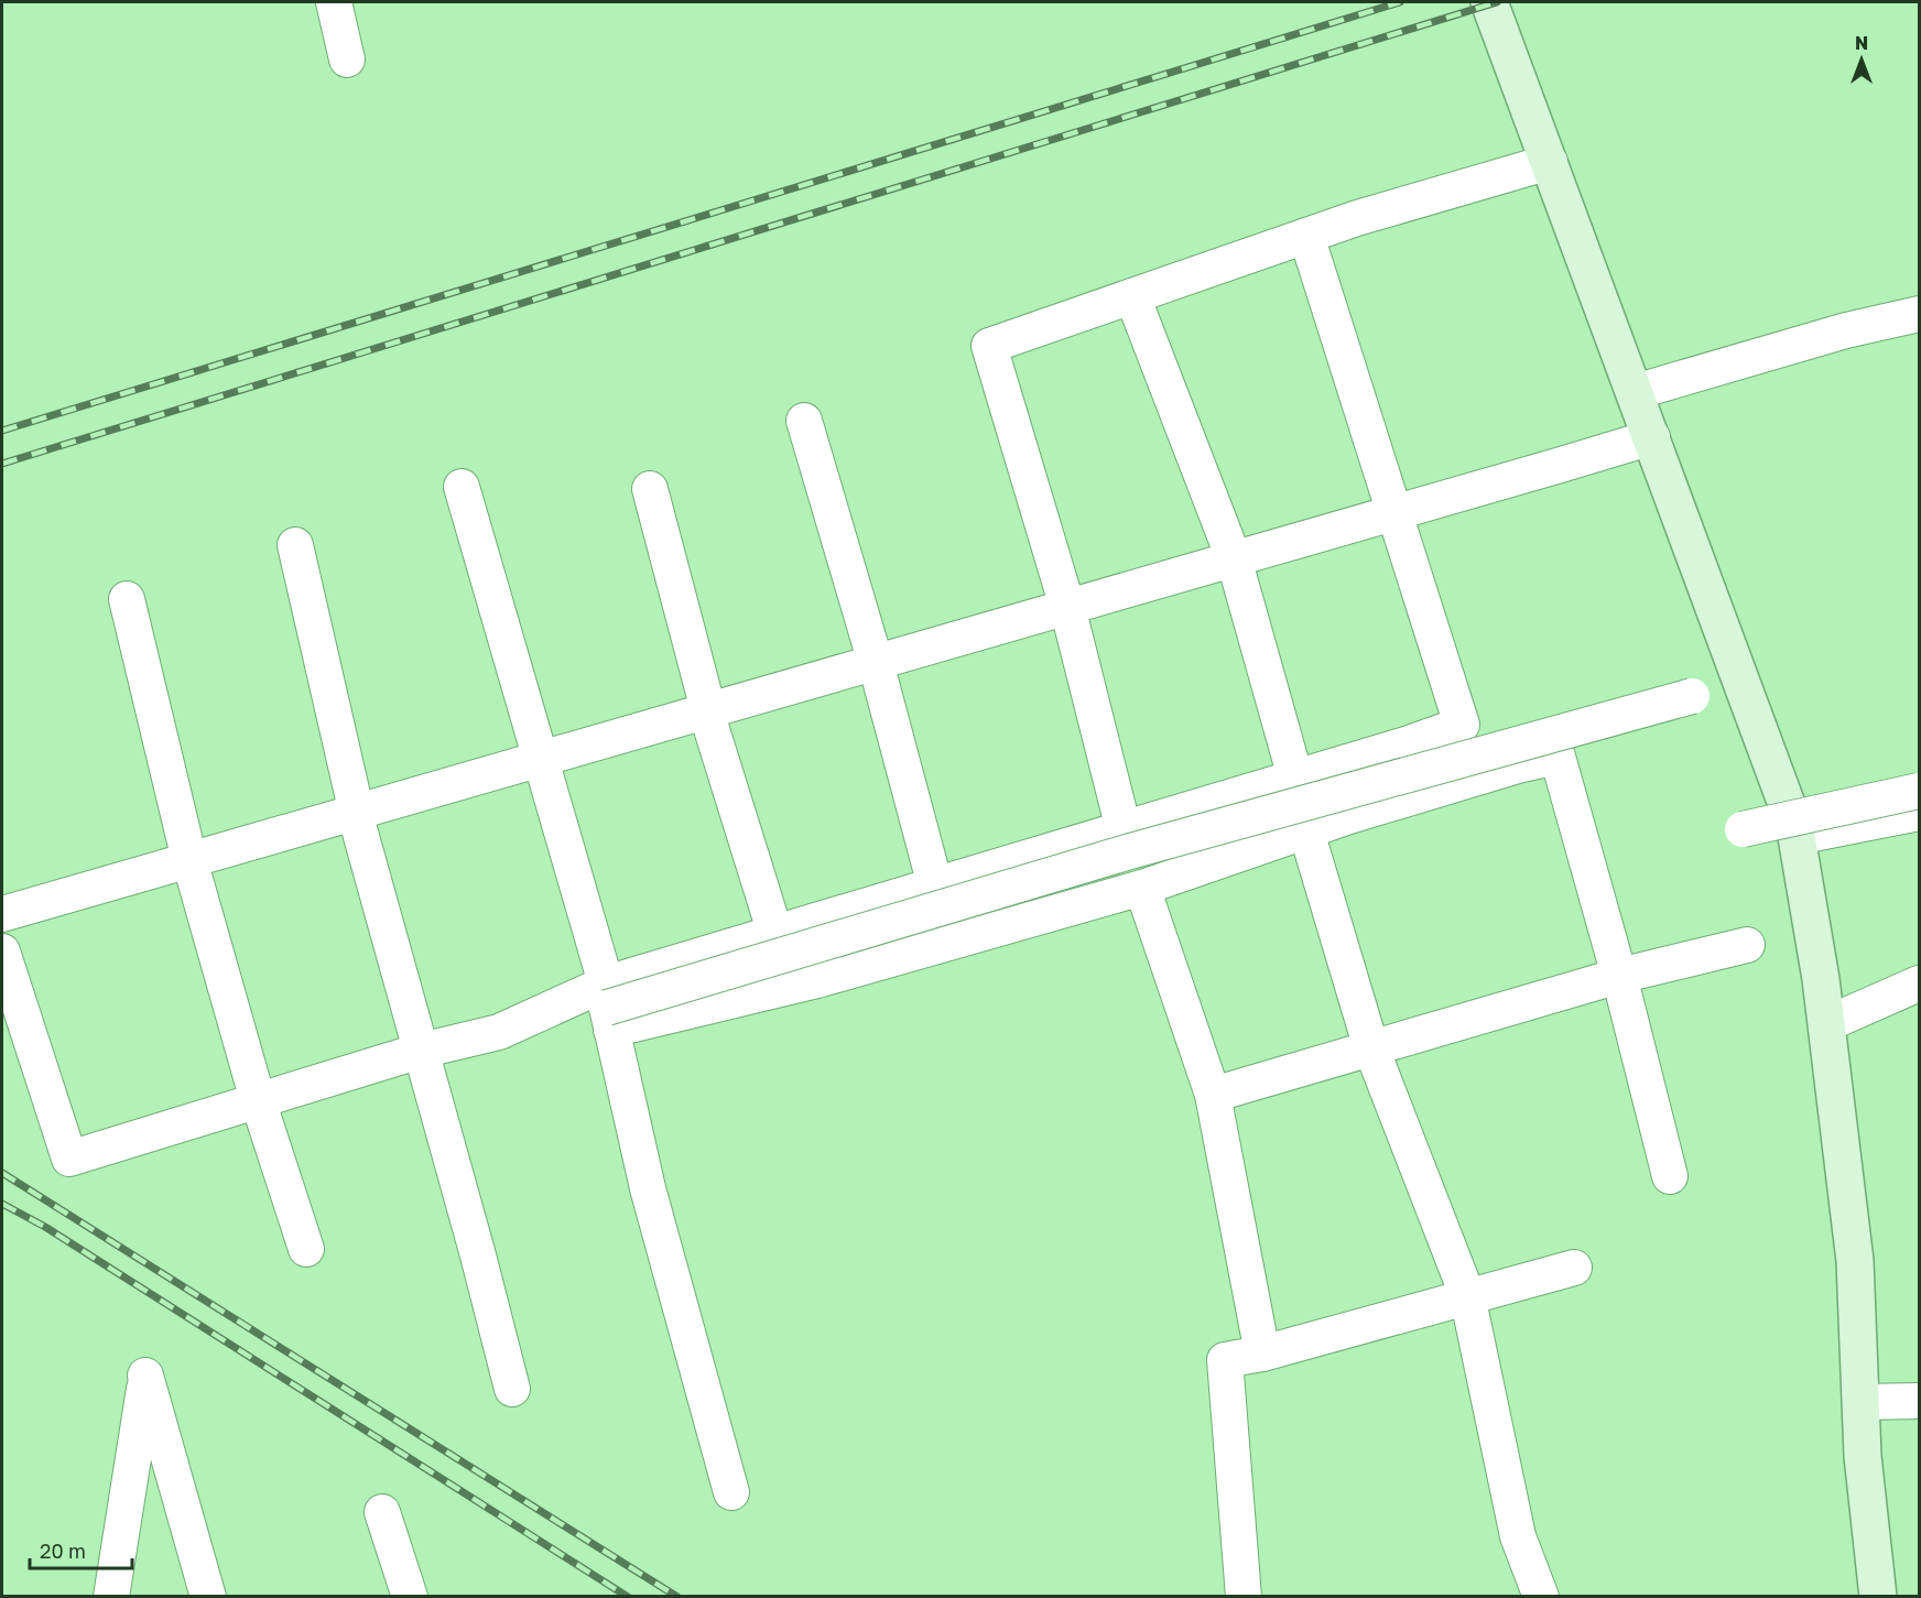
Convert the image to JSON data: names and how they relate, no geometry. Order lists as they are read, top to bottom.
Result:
{
  "scale_bar": "20 m",
  "north": "top"
}
